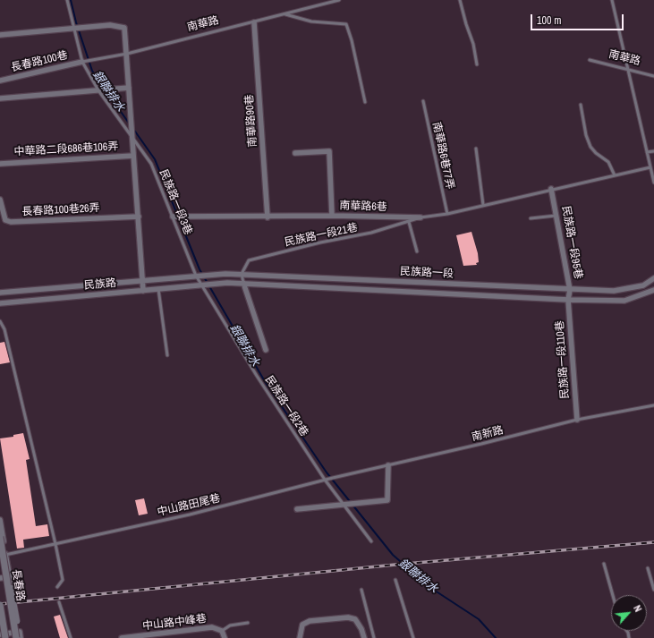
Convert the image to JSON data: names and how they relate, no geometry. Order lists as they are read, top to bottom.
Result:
{
  "streets": {
    "street": [
      "長春路100巷",
      "南華路90巷",
      "中華路二段686巷106弄",
      "南華路6巷",
      "長春路100巷26弄",
      "民族路一段95巷",
      "民族路一段",
      "民族路",
      "民族路一段110巷",
      "長春路",
      "中山路中峰巷"
    ],
    "lane": [
      "南華路",
      "南華路6巷77弄",
      "民族路一段3巷",
      "民族路一段21巷",
      "民族路一段2巷",
      "南新路",
      "中山路田尾巷"
    ]
  },
  "crossings": [
    ["南華路", "長春路100巷"],
    ["南華路", "南華路90巷"],
    ["南華路", "民族路一段3巷"],
    ["長春路100巷", "民族路一段3巷"],
    ["南華路90巷", "南華路6巷"],
    ["南華路6巷77弄", "南華路6巷"],
    ["民族路一段3巷", "南華路6巷"],
    ["民族路一段3巷", "民族路一段"],
    ["民族路一段3巷", "民族路"],
    ["民族路一段3巷", "民族路一段2巷"],
    ["南華路6巷", "民族路一段21巷"],
    ["南華路6巷", "民族路一段95巷"],
    ["民族路一段21巷", "民族路一段"],
    ["民族路一段95巷", "民族路一段"],
    ["民族路一段95巷", "民族路一段110巷"],
    ["民族路一段", "民族路"],
    ["民族路一段", "民族路一段110巷"],
    ["民族路一段", "民族路一段2巷"],
    ["民族路", "民族路一段2巷"],
    ["民族路一段110巷", "南新路"],
    ["民族路一段2巷", "南新路"],
    ["民族路一段2巷", "中山路田尾巷"],
    ["南新路", "中山路田尾巷"]
  ],
  "water": ["銀聯排水"],
  "scale_bar": "100 m",
  "north": "top right"
}
